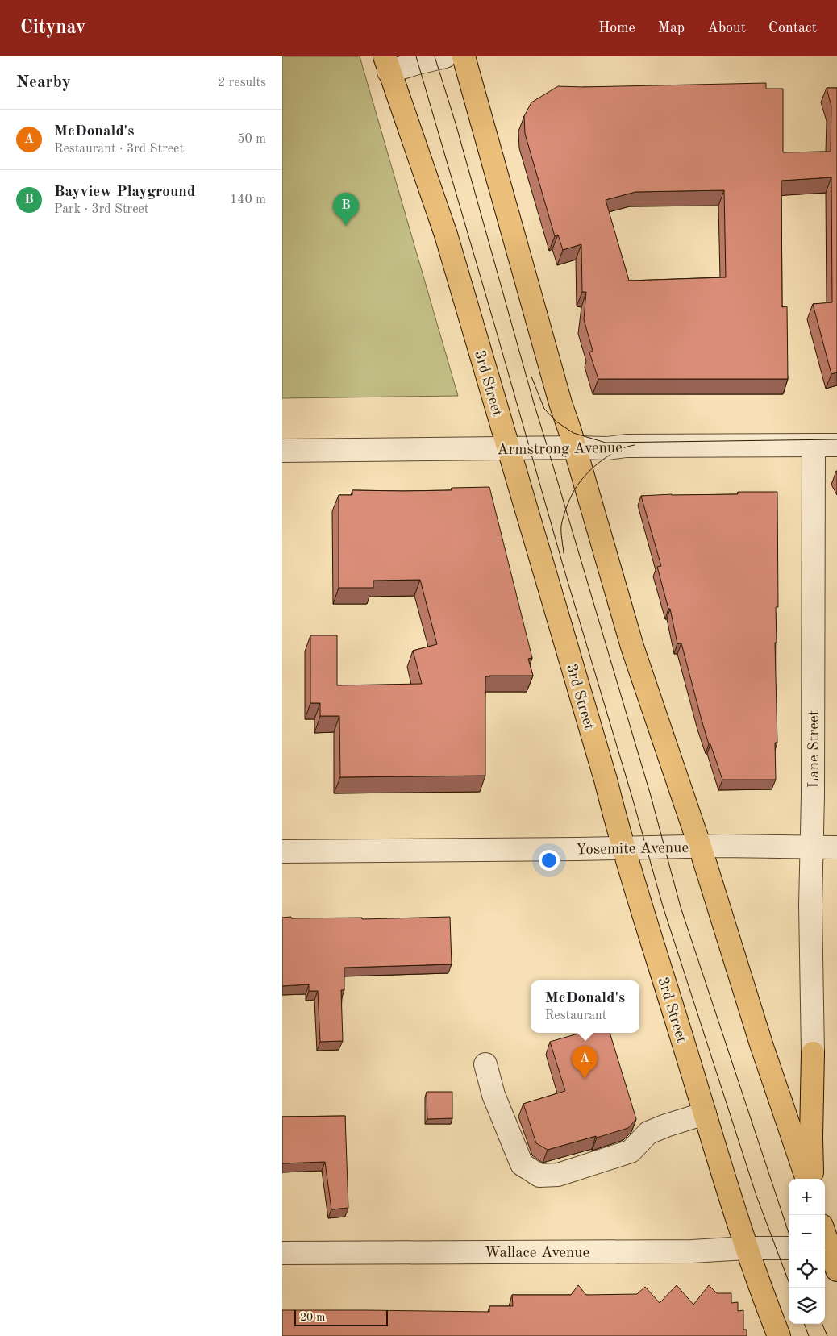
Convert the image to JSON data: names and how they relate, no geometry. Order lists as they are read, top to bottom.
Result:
{
  "streets": {
    "main road": ["3rd Street"],
    "street": [
      "Armstrong Avenue",
      "Lane Street",
      "Yosemite Avenue",
      "Wallace Avenue"
    ]
  },
  "crossings": [
    ["3rd Street", "Armstrong Avenue"],
    ["3rd Street", "Yosemite Avenue"],
    ["3rd Street", "Wallace Avenue"],
    ["Armstrong Avenue", "Lane Street"],
    ["Lane Street", "Yosemite Avenue"]
  ],
  "scale_bar": "20 m",
  "page": {
    "header": "Citynav",
    "nav": [
      "Home",
      "Map",
      "About",
      "Contact"
    ],
    "heading": ["Nearby", "2 results"],
    "list": [
      {
        "mark": "A",
        "name": "McDonald's",
        "note": "Restaurant · 3rd Street",
        "value": "50 m"
      },
      {
        "mark": "B",
        "name": "Bayview Playground",
        "note": "Park · 3rd Street",
        "value": "140 m"
      }
    ],
    "pins": ["B", "A"],
    "popup": ["McDonald's", "Restaurant"],
    "map_buttons": ["+", "−"],
    "scale": "20 m"
  }
}
